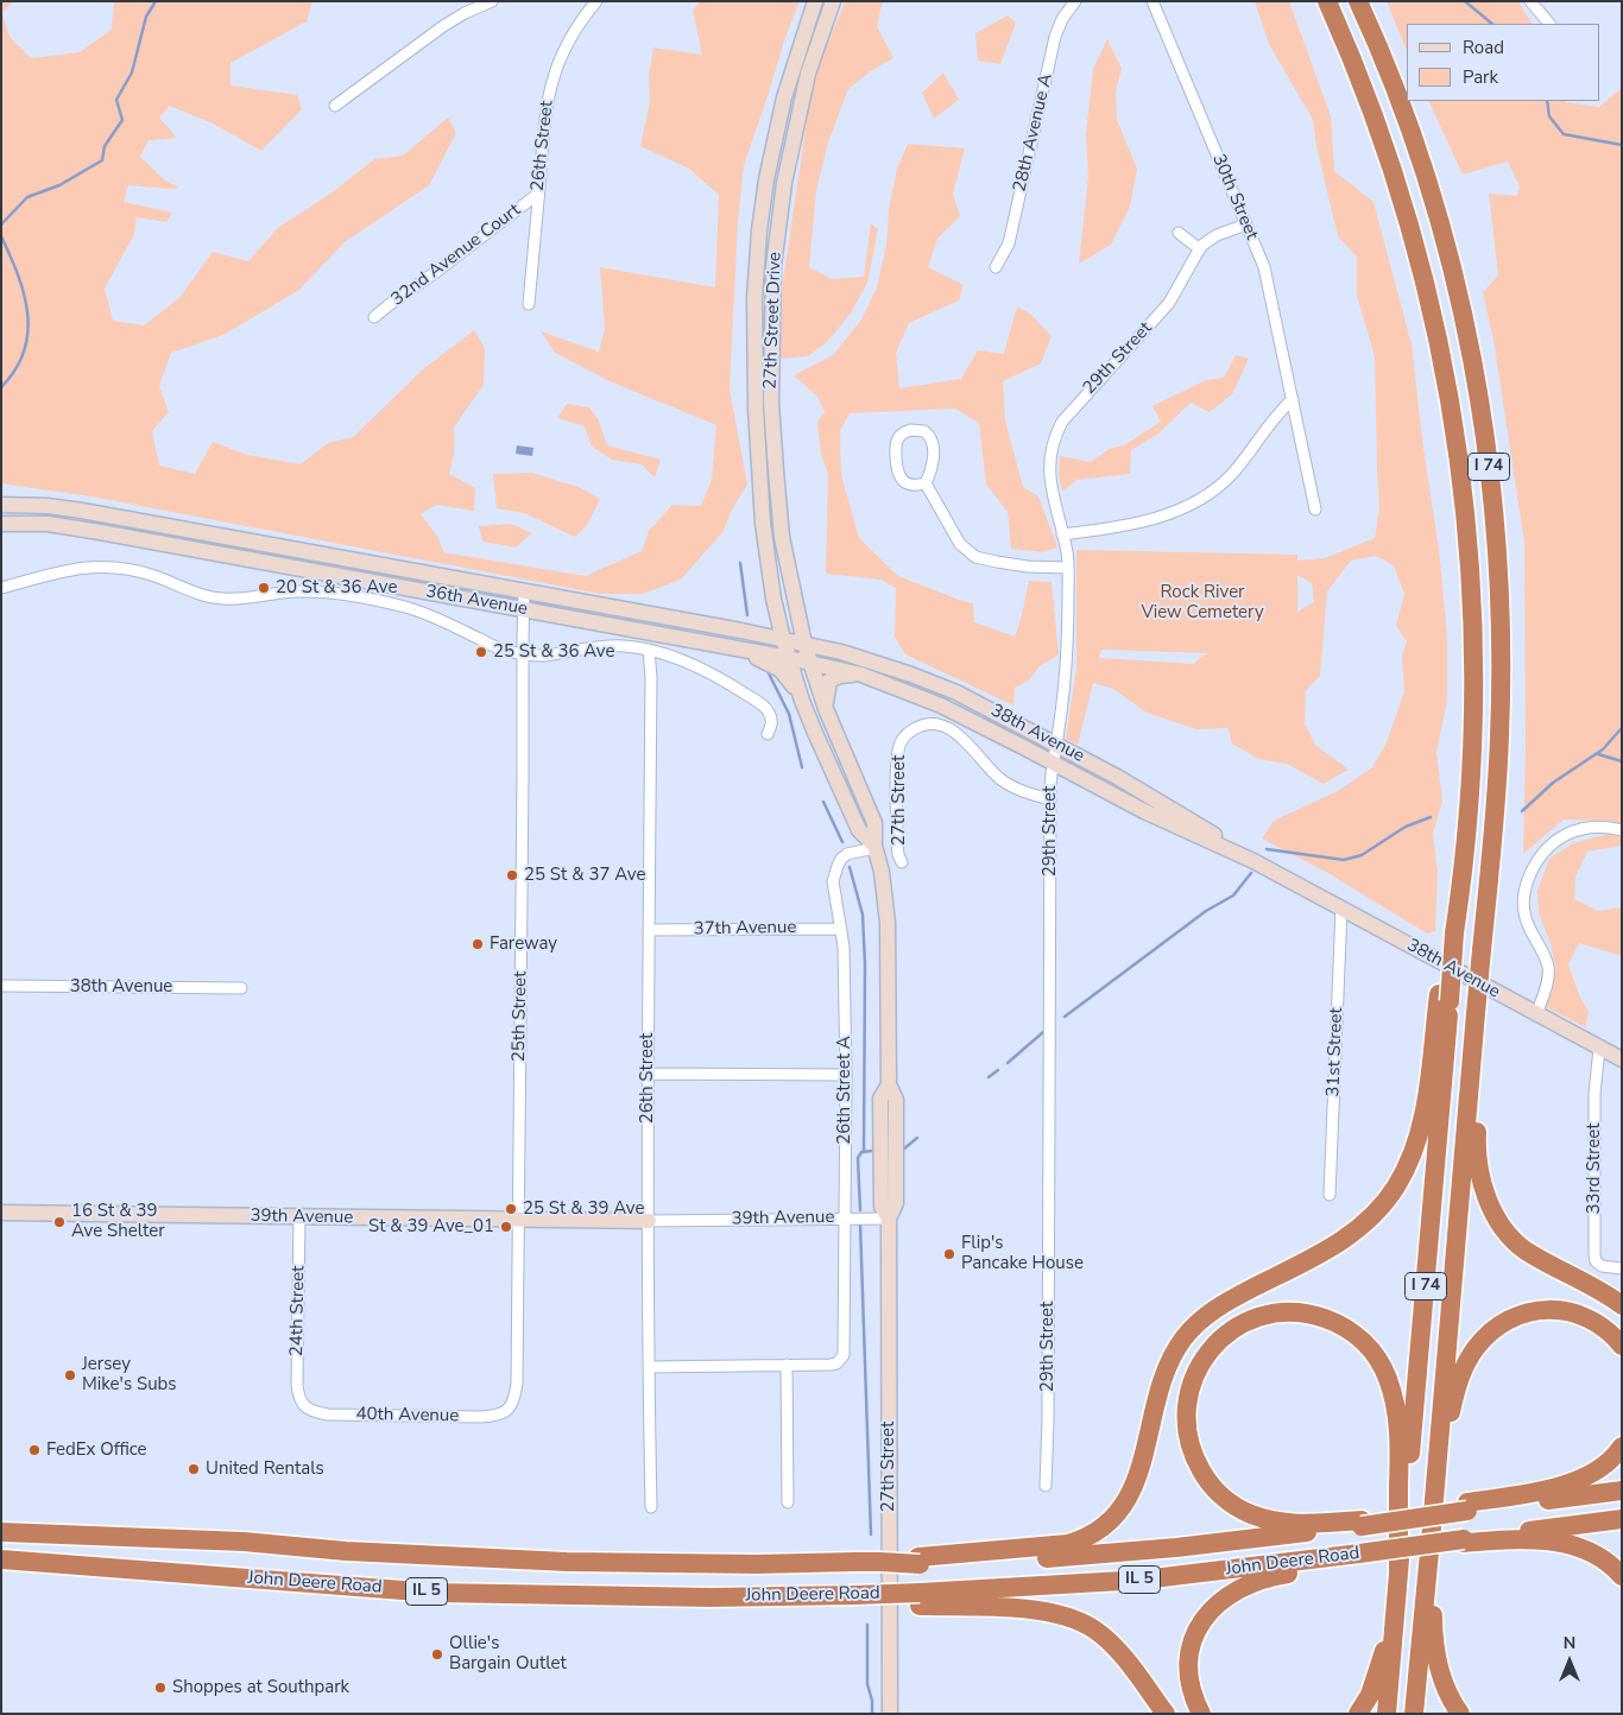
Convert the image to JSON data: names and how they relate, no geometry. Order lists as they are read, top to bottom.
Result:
{
  "streets": {
    "highway": ["I 74", "John Deere Road", "IL 5"],
    "main road": [
      "27th Street Drive",
      "36th Avenue",
      "38th Avenue",
      "27th Street",
      "39th Avenue"
    ],
    "street": [
      "28th Avenue A",
      "26th Street",
      "30th Street",
      "32nd Avenue Court",
      "29th Street",
      "37th Avenue",
      "25th Street",
      "31st Street",
      "26th Street A",
      "33rd Street",
      "24th Street",
      "40th Avenue"
    ]
  },
  "crossings": [
    ["26th Street", "32nd Avenue Court"],
    ["26th Street", "36th Avenue"],
    ["26th Street", "37th Avenue"],
    ["26th Street", "39th Avenue"],
    ["30th Street", "29th Street"],
    ["27th Street Drive", "36th Avenue"],
    ["27th Street Drive", "38th Avenue"],
    ["27th Street Drive", "27th Street"],
    ["29th Street", "38th Avenue"],
    ["29th Street", "27th Street"],
    ["36th Avenue", "38th Avenue"],
    ["36th Avenue", "27th Street"],
    ["36th Avenue", "25th Street"],
    ["38th Avenue", "27th Street"],
    ["38th Avenue", "31st Street"],
    ["38th Avenue", "33rd Street"],
    ["27th Street", "26th Street A"],
    ["27th Street", "39th Avenue"],
    ["37th Avenue", "26th Street A"],
    ["25th Street", "39th Avenue"],
    ["25th Street", "40th Avenue"],
    ["26th Street A", "39th Avenue"],
    ["39th Avenue", "24th Street"],
    ["24th Street", "40th Avenue"]
  ],
  "parks": ["Rock River View Cemetery"],
  "places": [
    "20 St & 36 Ave",
    "25 St & 36 Ave",
    "25 St & 37 Ave",
    "Fareway",
    "25 St & 39 Ave",
    "16 St & 39 Ave Shelter",
    "St & 39 Ave_01",
    "Flip's Pancake House",
    "Jersey Mike's Subs",
    "FedEx Office",
    "United Rentals",
    "Ollie's Bargain Outlet",
    "Shoppes at Southpark"
  ],
  "legend": ["Road", "Park"],
  "north": "top"
}
